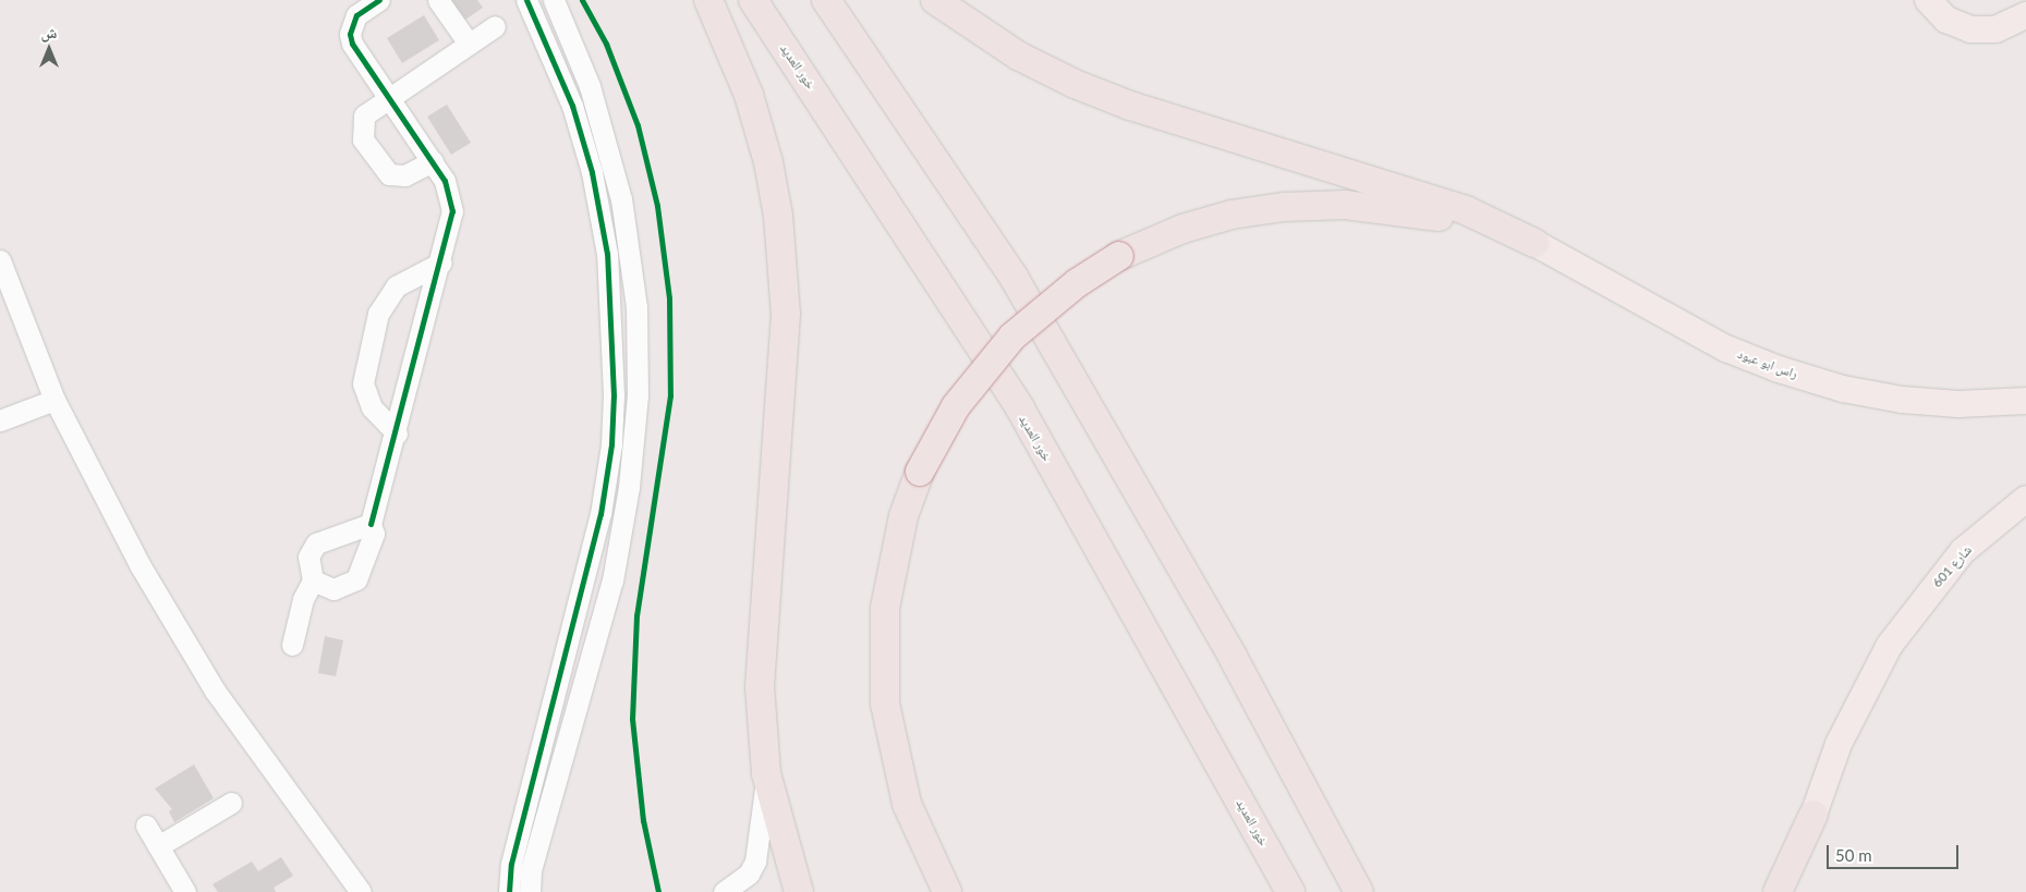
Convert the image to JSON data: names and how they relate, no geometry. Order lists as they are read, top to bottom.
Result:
{
  "streets": {
    "highway": ["خور العديد"],
    "main road": ["راس ابو عبود", "شارع 601"]
  },
  "scale_bar": "50 m",
  "north": "top"
}
